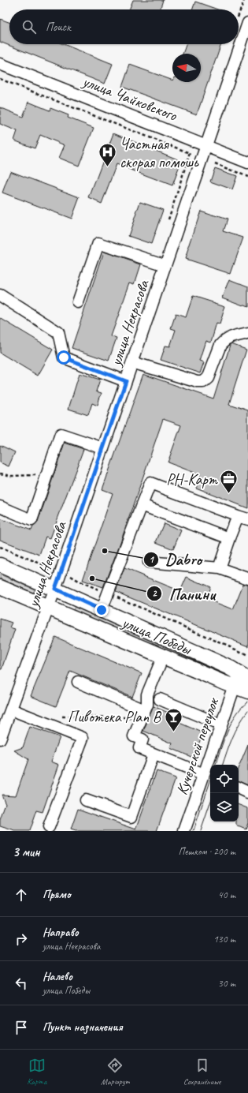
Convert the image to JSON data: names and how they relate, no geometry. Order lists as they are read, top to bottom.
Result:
{
  "streets": {
    "main road": ["улица Победы"],
    "street": ["улица Чайковского", "улица Некрасова", "Кучерской переулок"]
  },
  "crossings": [
    ["улица Чайковского", "улица Некрасова"],
    ["улица Некрасова", "улица Победы"],
    ["улица Победы", "Кучерской переулок"]
  ],
  "places": {
    "hospital": ["Частная скорая помошь"],
    "office": ["РН-Карт"],
    "other": ["Dabro", "Панини"],
    "bar": ["Пивотека Plan B"]
  },
  "north": "left",
  "page": {
    "search": "Поиск",
    "heading": ["3 мин", "Пешком · 200 m"],
    "list": [
      ["Прямо", "40 m"],
      ["Направо", "улица Некрасова", "130 m"],
      ["Налево", "улица Победы", "30 m"],
      "Пункт назначения"
    ],
    "nav": ["Карта", "Маршрут", "Сохранённые"]
  }
}
